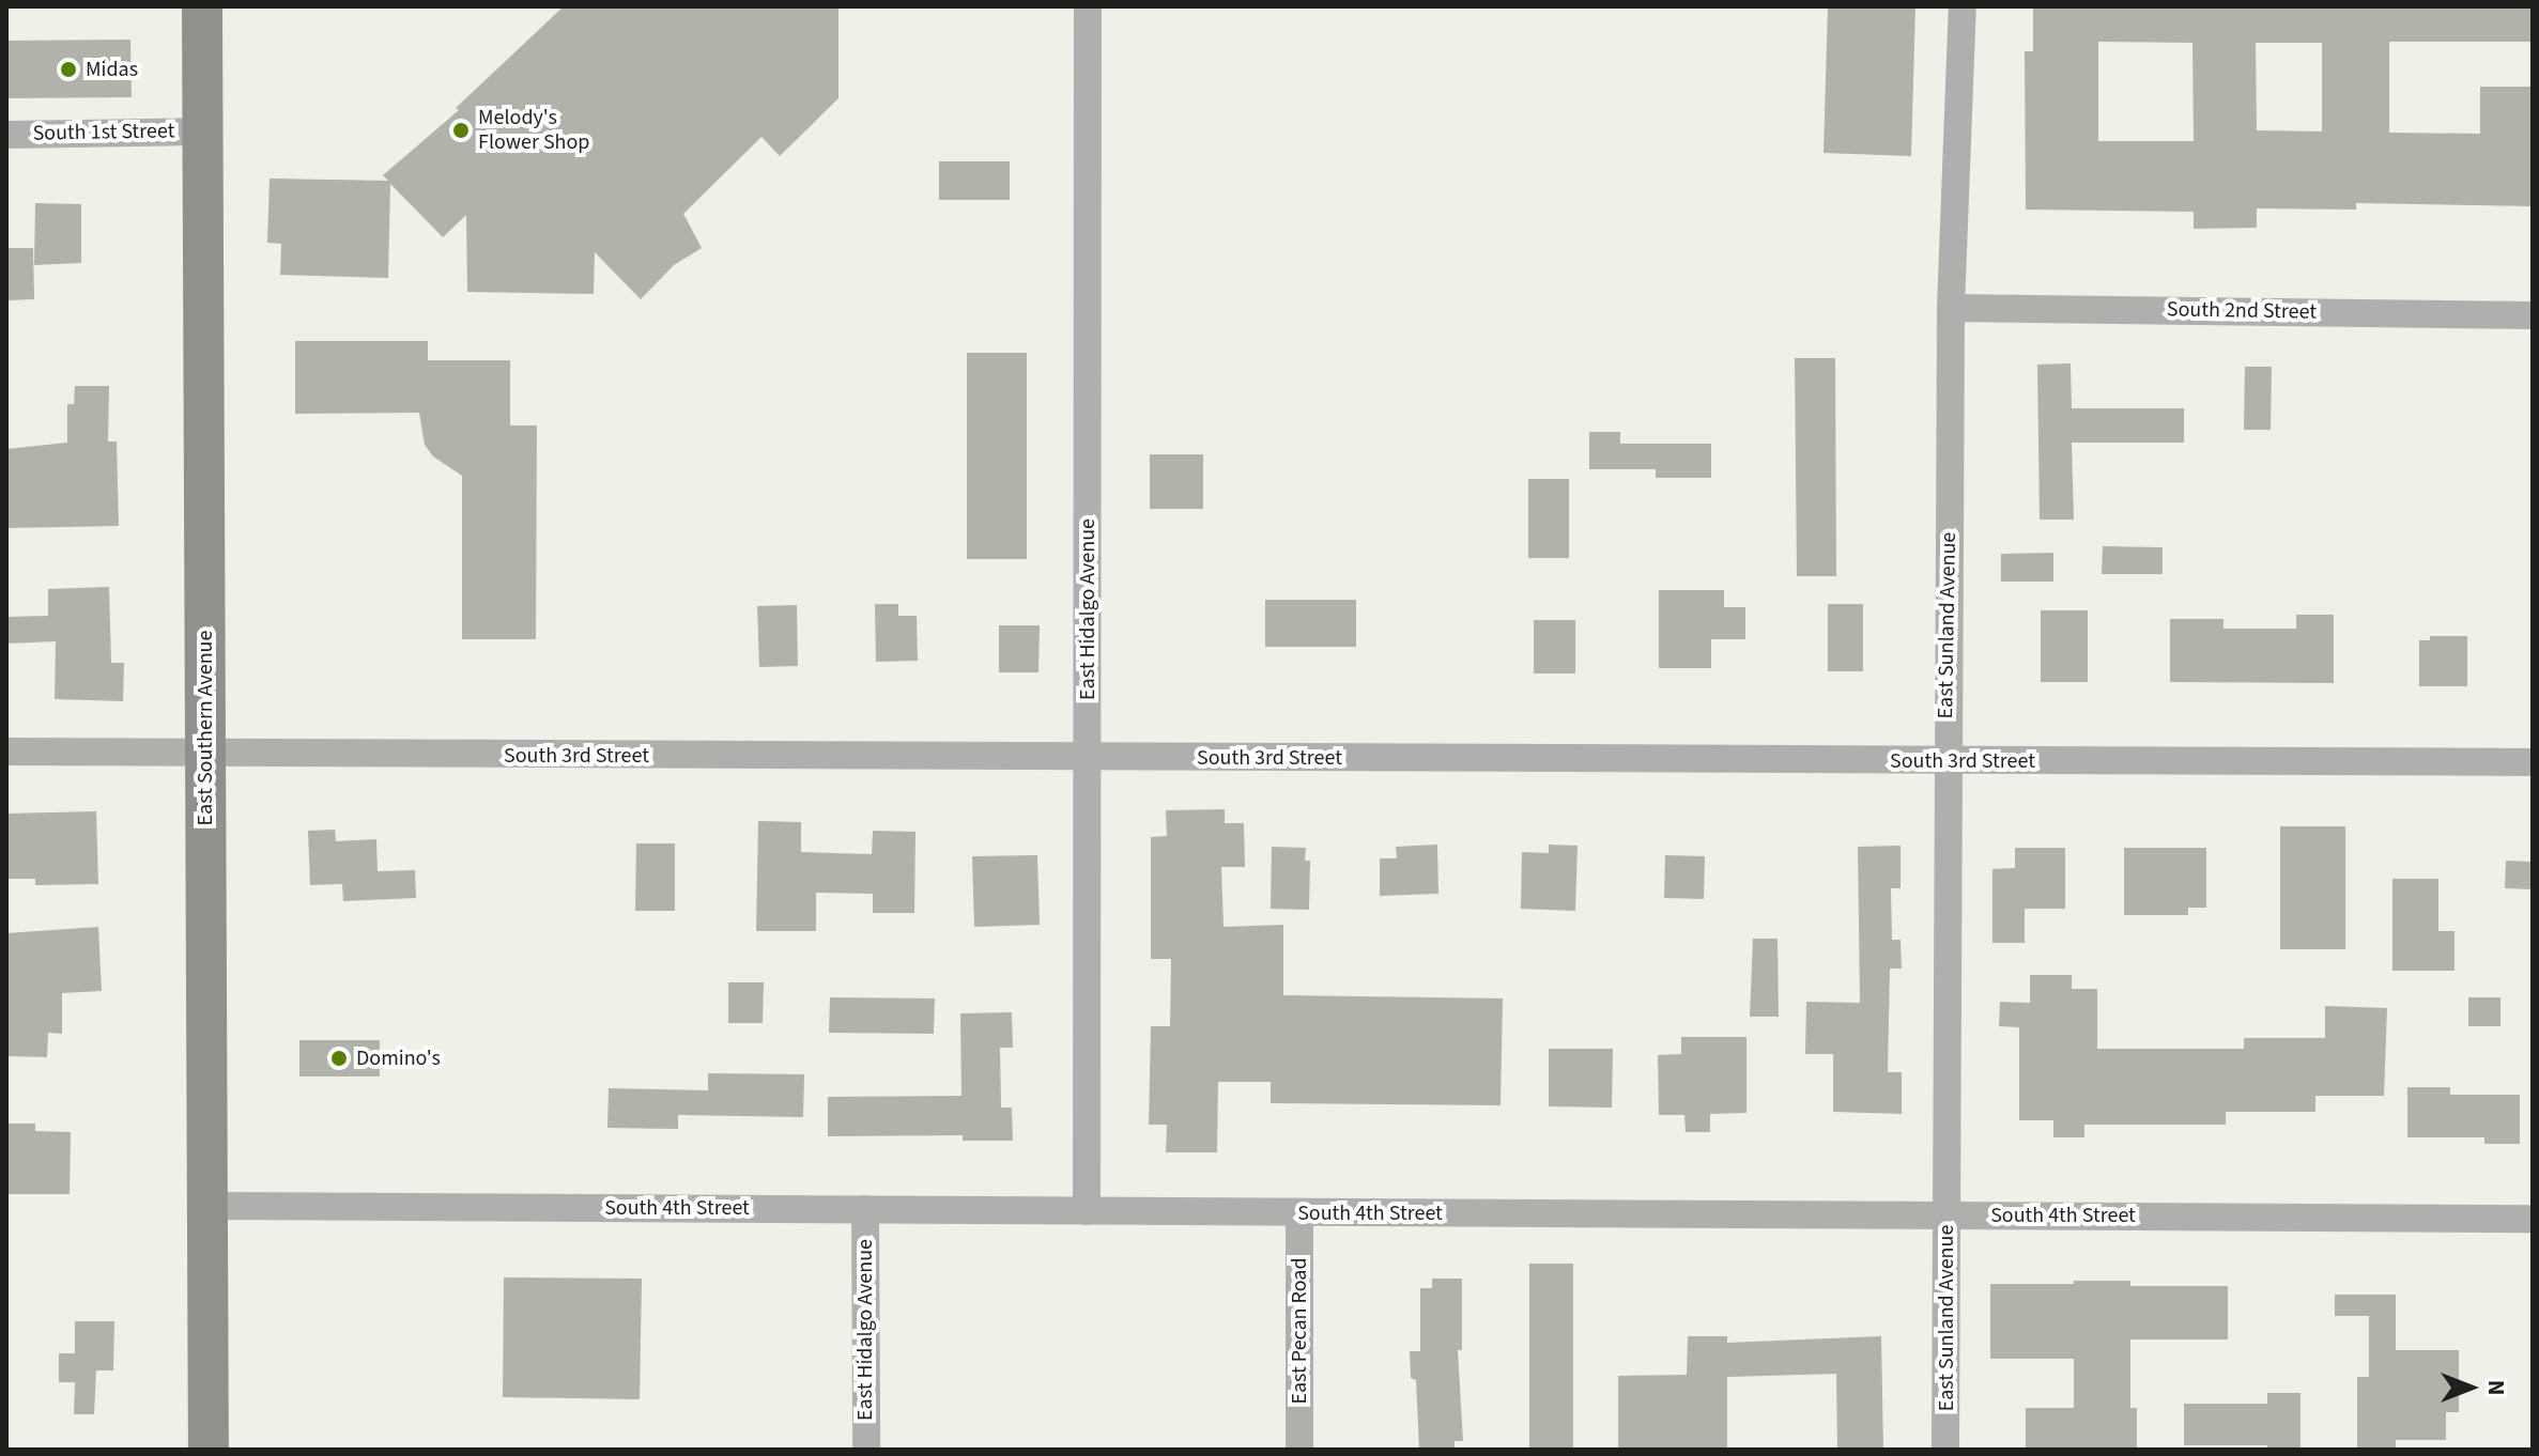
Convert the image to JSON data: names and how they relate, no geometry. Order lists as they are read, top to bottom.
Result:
{
  "streets": {
    "main road": ["East Southern Avenue"],
    "street": [
      "South 1st Street",
      "South 2nd Street",
      "East Hidalgo Avenue",
      "East Sunland Avenue",
      "South 3rd Street",
      "South 4th Street",
      "East Pecan Road"
    ]
  },
  "crossings": [
    ["South 1st Street", "East Southern Avenue"],
    ["South 2nd Street", "East Sunland Avenue"],
    ["East Hidalgo Avenue", "South 3rd Street"],
    ["East Hidalgo Avenue", "South 4th Street"],
    ["East Sunland Avenue", "South 3rd Street"],
    ["East Sunland Avenue", "South 4th Street"],
    ["East Southern Avenue", "South 3rd Street"],
    ["East Southern Avenue", "South 4th Street"],
    ["South 4th Street", "East Pecan Road"]
  ],
  "places": ["Midas", "Melody's Flower Shop", "Domino's"],
  "north": "right"
}
